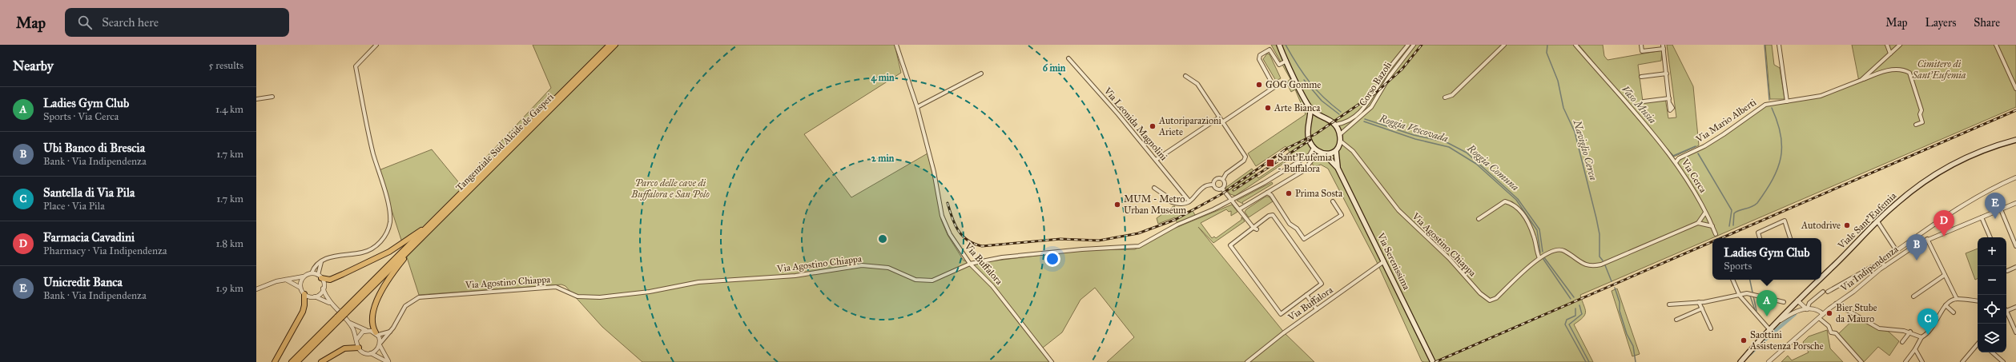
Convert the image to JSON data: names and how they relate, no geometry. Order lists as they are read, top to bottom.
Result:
{
  "streets": {
    "highway": ["Tangenziale Sud Alcide de Gasperi"],
    "main road": ["Viale Sant'Eufemia", "Via Serenissima"],
    "street": [
      "Corso Bazoli",
      "Via Mario Alberti",
      "Via Leonida Magnolini",
      "Via Cerca",
      "Via Agostino Chiappa",
      "Via Buffalora",
      "Via Indipendenza"
    ]
  },
  "crossings": [
    ["Corso Bazoli", "Via Agostino Chiappa"],
    ["Corso Bazoli", "Via Serenissima"],
    ["Via Mario Alberti", "Via Cerca"],
    ["Via Agostino Chiappa", "Via Serenissima"],
    ["Via Agostino Chiappa", "Via Buffalora"],
    ["Via Serenissima", "Via Buffalora"]
  ],
  "water": [
    "Vaso Musia",
    "Roggia Vescovada",
    "Naviglio Cerca",
    "Roggia Comuna"
  ],
  "parks": ["Cimitero di Sant'Eufemia", "Parco delle cave di Buffalora e San Polo"],
  "places": {
    "other": [
      "GOG Gomme",
      "Arte Bianca",
      "Autoriparazioni Ariete",
      "Prima Sosta",
      "MUM - Metro Urban Museum",
      "Autodrive",
      "Bier Stube da Mauro",
      "Saottini Assistenza Porsche"
    ],
    "transit": ["Sant'Eufemia - Buffalora"]
  },
  "page": {
    "header": "Map",
    "search": "Search here",
    "nav": ["Map", "Layers", "Share"],
    "heading": ["Nearby", "5 results"],
    "list": [
      {
        "mark": "A",
        "name": "Ladies Gym Club",
        "note": "Sports · Via Cerca",
        "value": "1.4 km"
      },
      {
        "mark": "B",
        "name": "Ubi Banco di Brescia",
        "note": "Bank · Via Indipendenza",
        "value": "1.7 km"
      },
      {
        "mark": "C",
        "name": "Santella di Via Pila",
        "note": "Place · Via Pila",
        "value": "1.7 km"
      },
      {
        "mark": "D",
        "name": "Farmacia Cavadini",
        "note": "Pharmacy · Via Indipendenza",
        "value": "1.8 km"
      },
      {
        "mark": "E",
        "name": "Unicredit Banca",
        "note": "Bank · Via Indipendenza",
        "value": "1.9 km"
      }
    ],
    "pins": [
      "E",
      "D",
      "B",
      "A",
      "C"
    ],
    "map_buttons": ["+", "−"],
    "popup": ["Ladies Gym Club", "Sports"]
  },
  "rings": ["6 min", "4 min", "2 min"]
}
